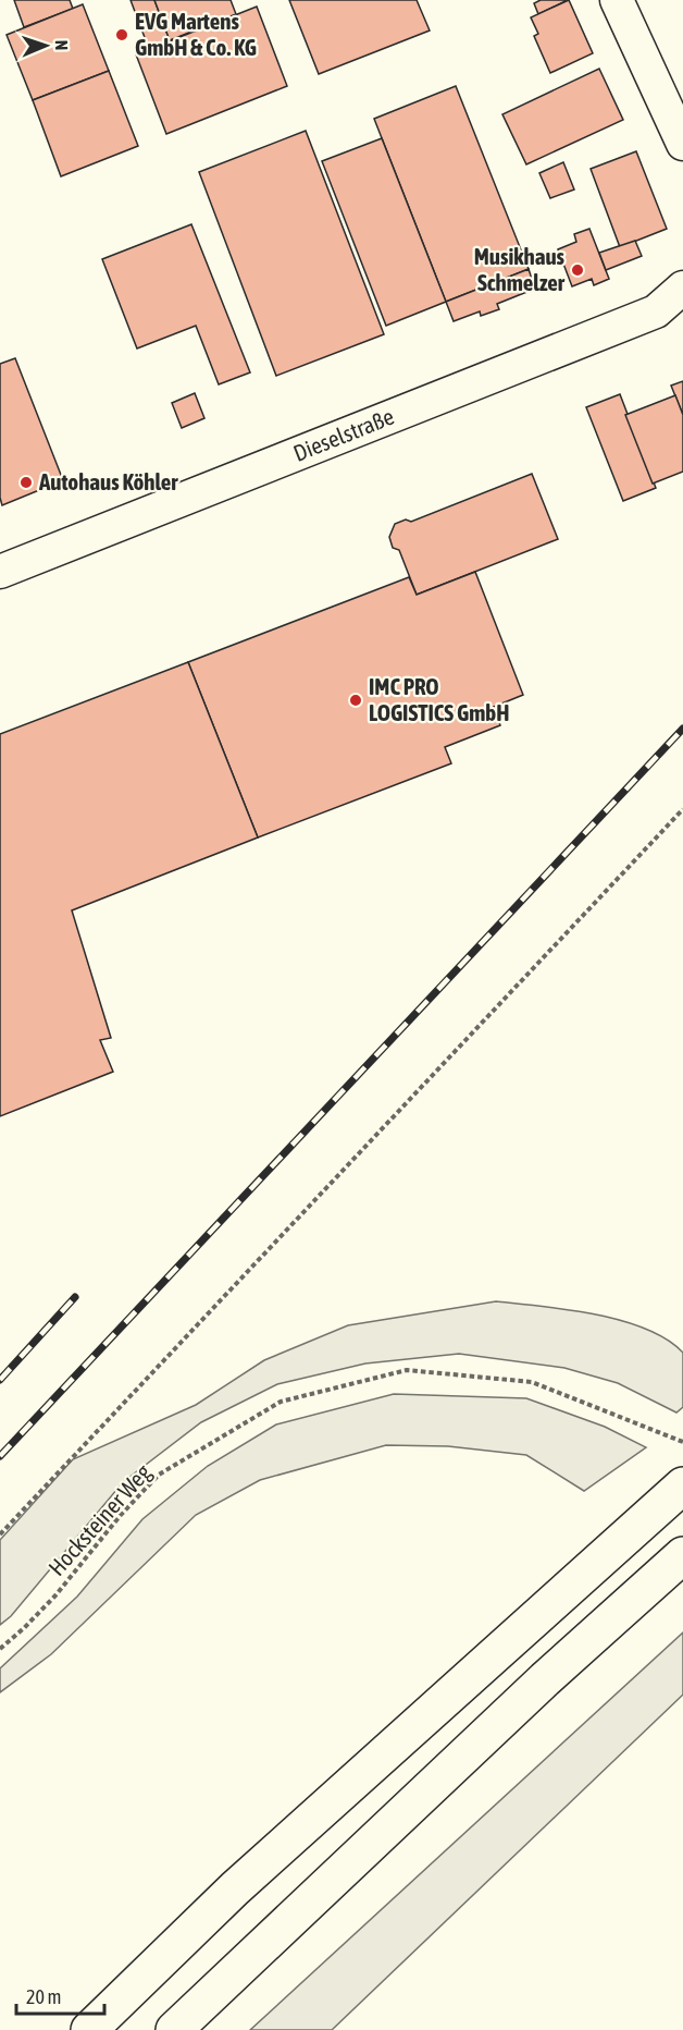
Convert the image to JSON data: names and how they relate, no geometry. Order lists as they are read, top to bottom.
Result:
{
  "streets": {
    "street": ["Dieselstraße"],
    "path": ["Hocksteiner Weg"]
  },
  "places": [
    "EVG Martens GmbH & Co. KG",
    "Musikhaus Schmelzer",
    "Autohaus Köhler",
    "IMC PRO LOGISTICS GmbH"
  ],
  "scale_bar": "20 m",
  "north": "right"
}
